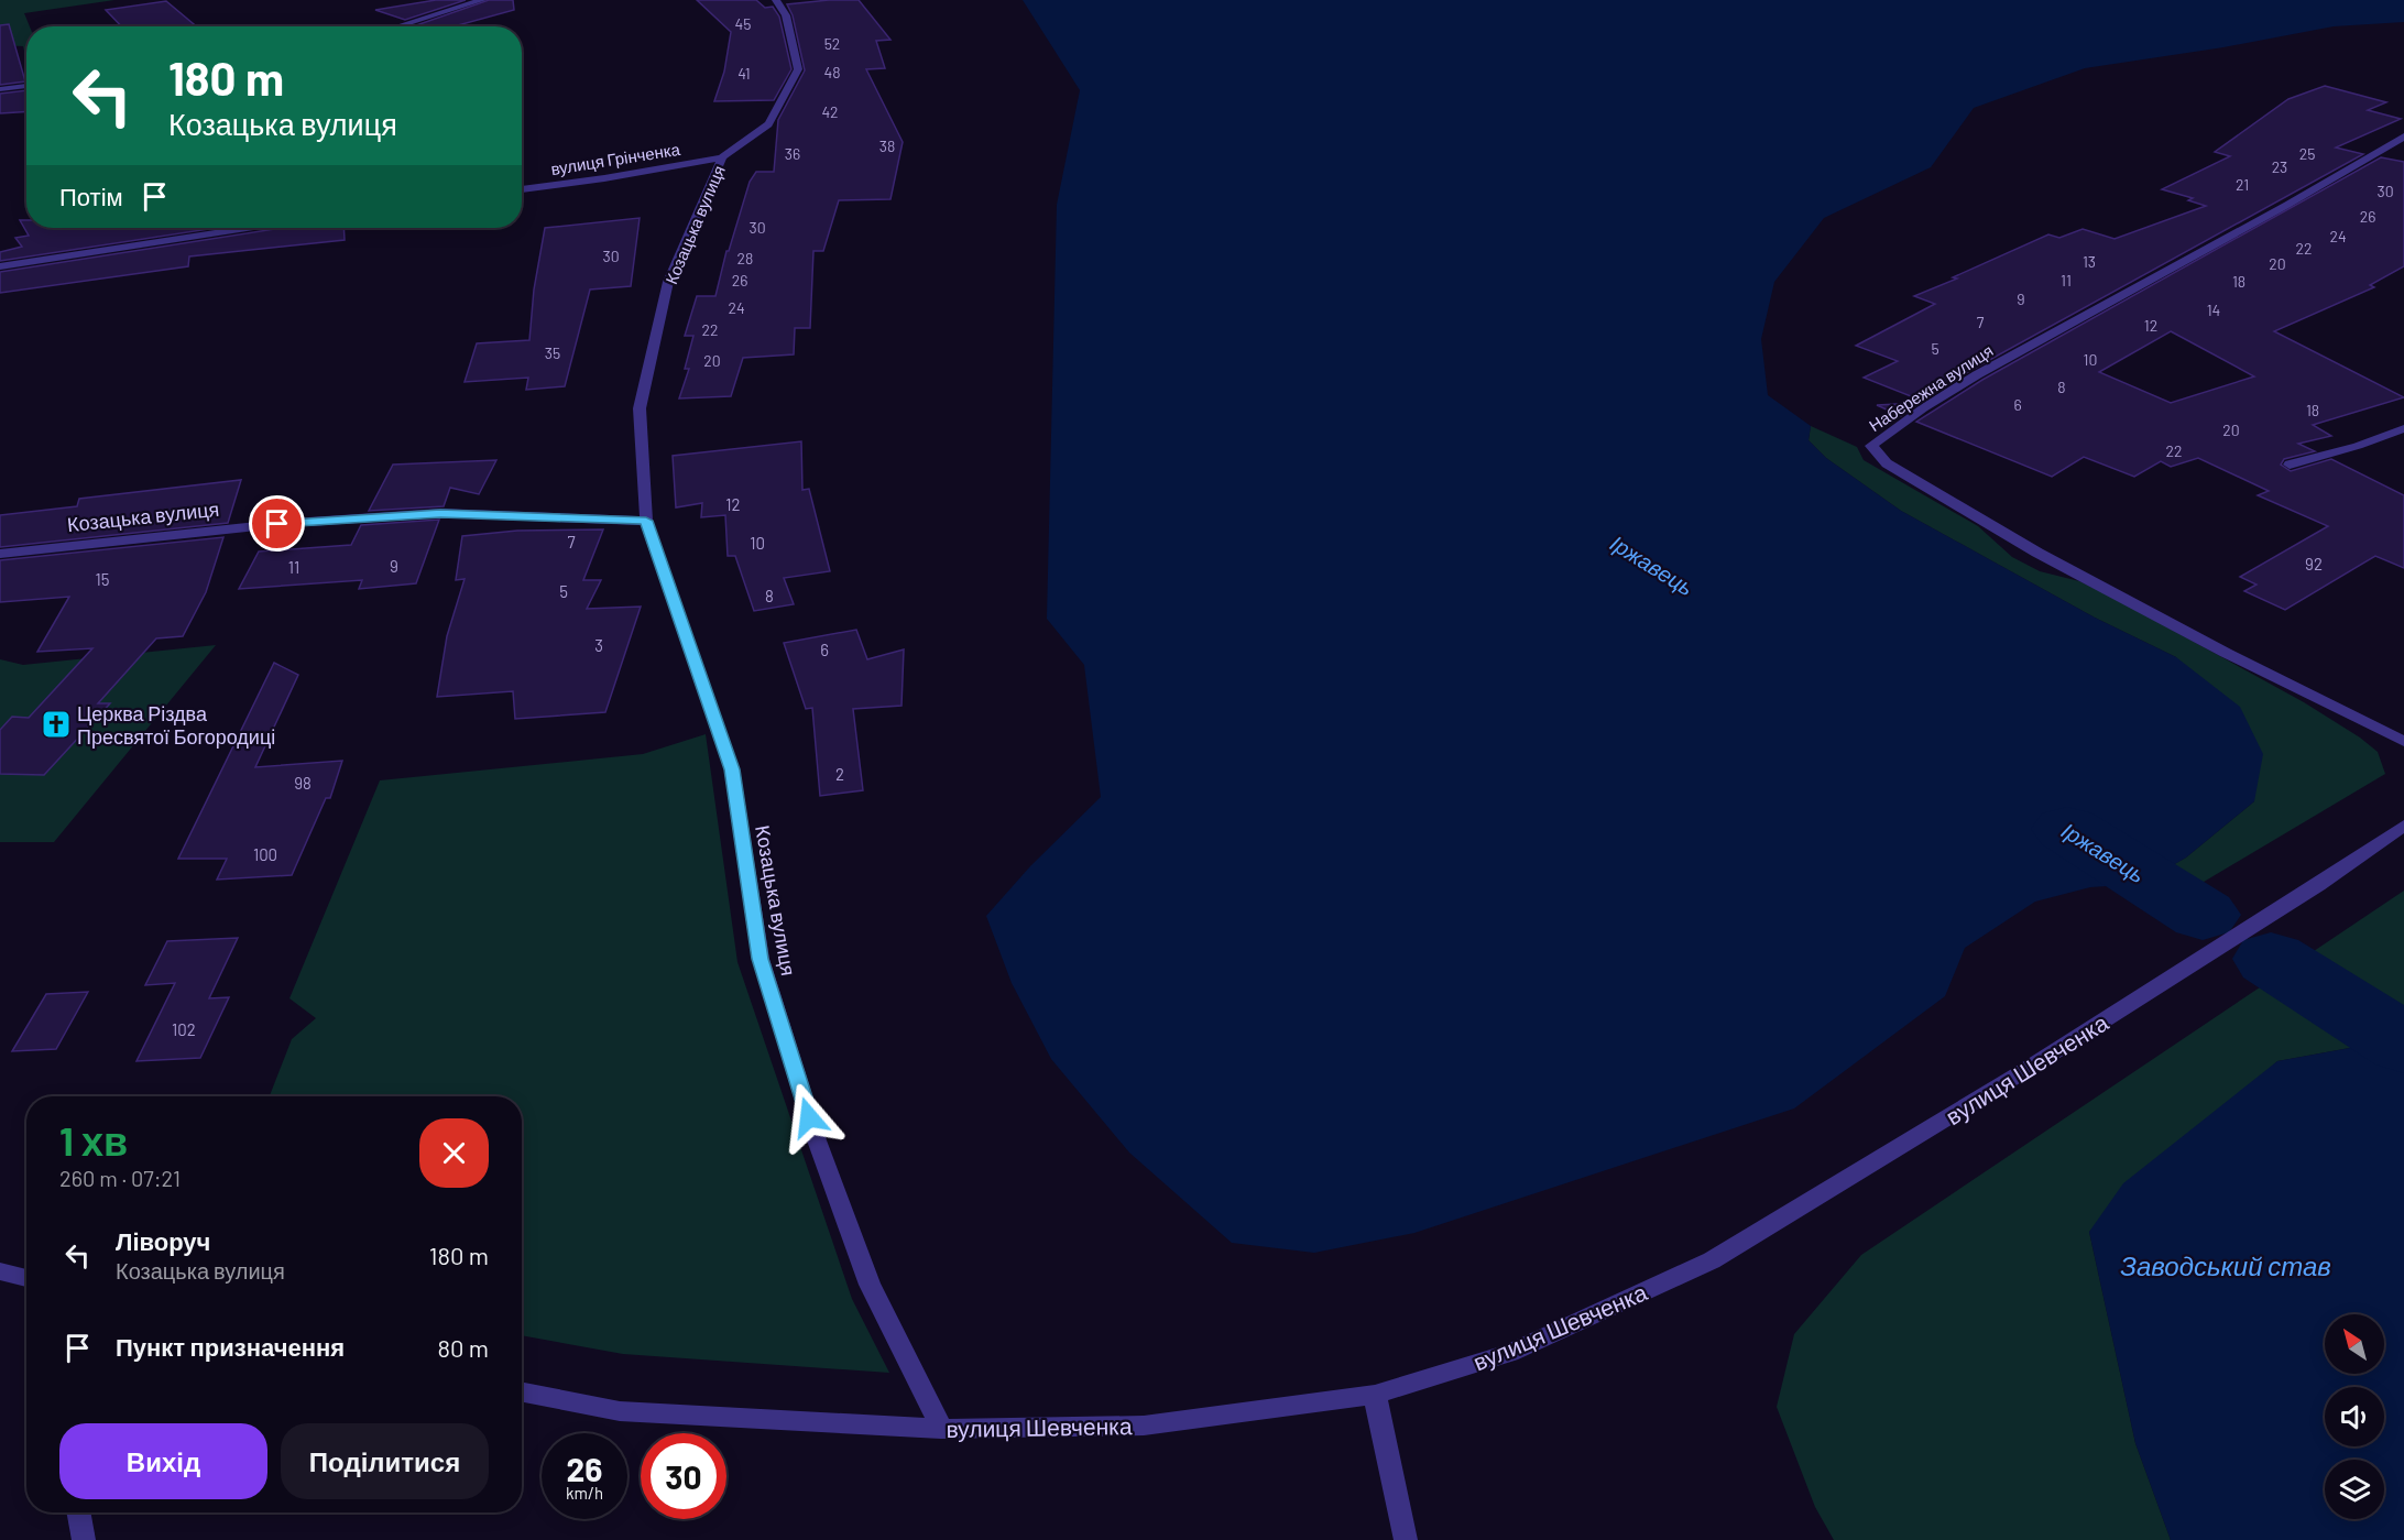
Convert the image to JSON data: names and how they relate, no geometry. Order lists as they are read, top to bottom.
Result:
{
  "streets": {
    "street": [
      "вулиця Грінченка",
      "Козацька вулиця",
      "Набережна вулиця",
      "вулиця Шевченка"
    ]
  },
  "crossings": [
    ["вулиця Грінченка", "Козацька вулиця"],
    ["Козацька вулиця", "вулиця Шевченка"]
  ],
  "water": ["Іржавець", "Заводський став"],
  "places": {
    "church": ["Церква Різдва Пресвятої Богородиці"]
  },
  "house_numbers": [
    "45",
    "52",
    "48",
    "41",
    "42",
    "38",
    "36",
    "25",
    "23",
    "21",
    "30",
    "26",
    "30",
    "24",
    "22",
    "30",
    "28",
    "13",
    "20",
    "26",
    "11",
    "18",
    "9",
    "24",
    "14",
    "7",
    "12",
    "22",
    "5",
    "35",
    "10",
    "20",
    "8",
    "6",
    "18",
    "20",
    "22",
    "12",
    "7",
    "10",
    "92",
    "9",
    "11",
    "15",
    "5",
    "8",
    "3",
    "6",
    "2",
    "98",
    "100",
    "102"
  ],
  "north": "top left",
  "page": {
    "turn": ["180 m", "Козацька вулиця"],
    "then": "Потім",
    "heading": ["1 хв", "260 m · 07:21"],
    "list": [
      {
        "name": "Ліворуч",
        "note": "Козацька вулиця",
        "value": "180 m"
      },
      {
        "name": "Пункт призначення",
        "value": "80 m"
      }
    ],
    "buttons": ["Вихід", "Поділитися"],
    "speed": "26 km/h",
    "limit": "30"
  }
}
